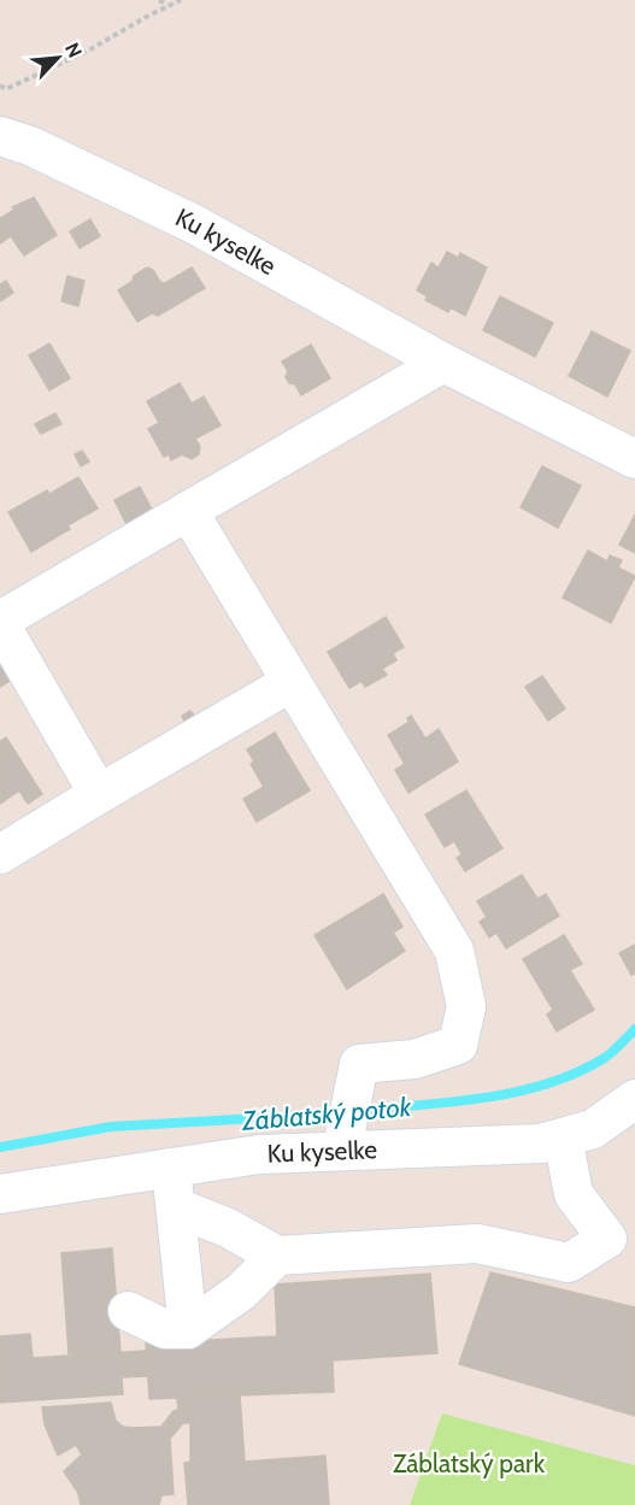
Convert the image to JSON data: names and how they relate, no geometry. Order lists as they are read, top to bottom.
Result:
{
  "streets": {
    "street": ["Ku kyselke"]
  },
  "water": ["Záblatský potok"],
  "parks": ["Záblatský park"],
  "north": "top right"
}
